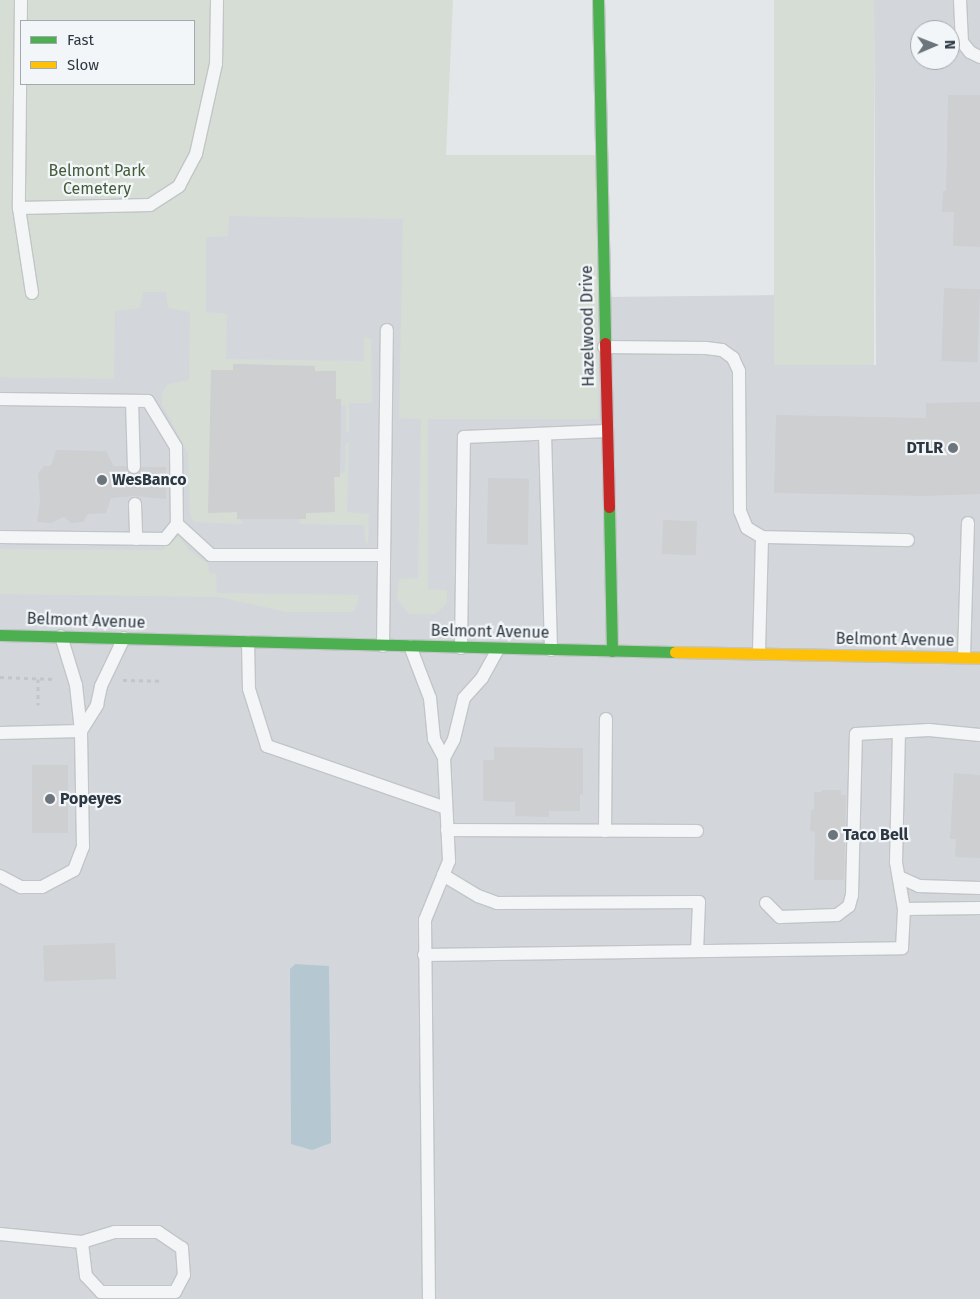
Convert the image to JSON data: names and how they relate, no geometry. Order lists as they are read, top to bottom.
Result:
{
  "streets": {
    "main road": ["Hazelwood Drive", "Belmont Avenue"]
  },
  "crossings": [
    ["Hazelwood Drive", "Belmont Avenue"]
  ],
  "parks": ["Belmont Park Cemetery"],
  "places": [
    "DTLR",
    "WesBanco",
    "Popeyes",
    "Taco Bell"
  ],
  "legend": ["Fast", "Slow"],
  "north": "right"
}
